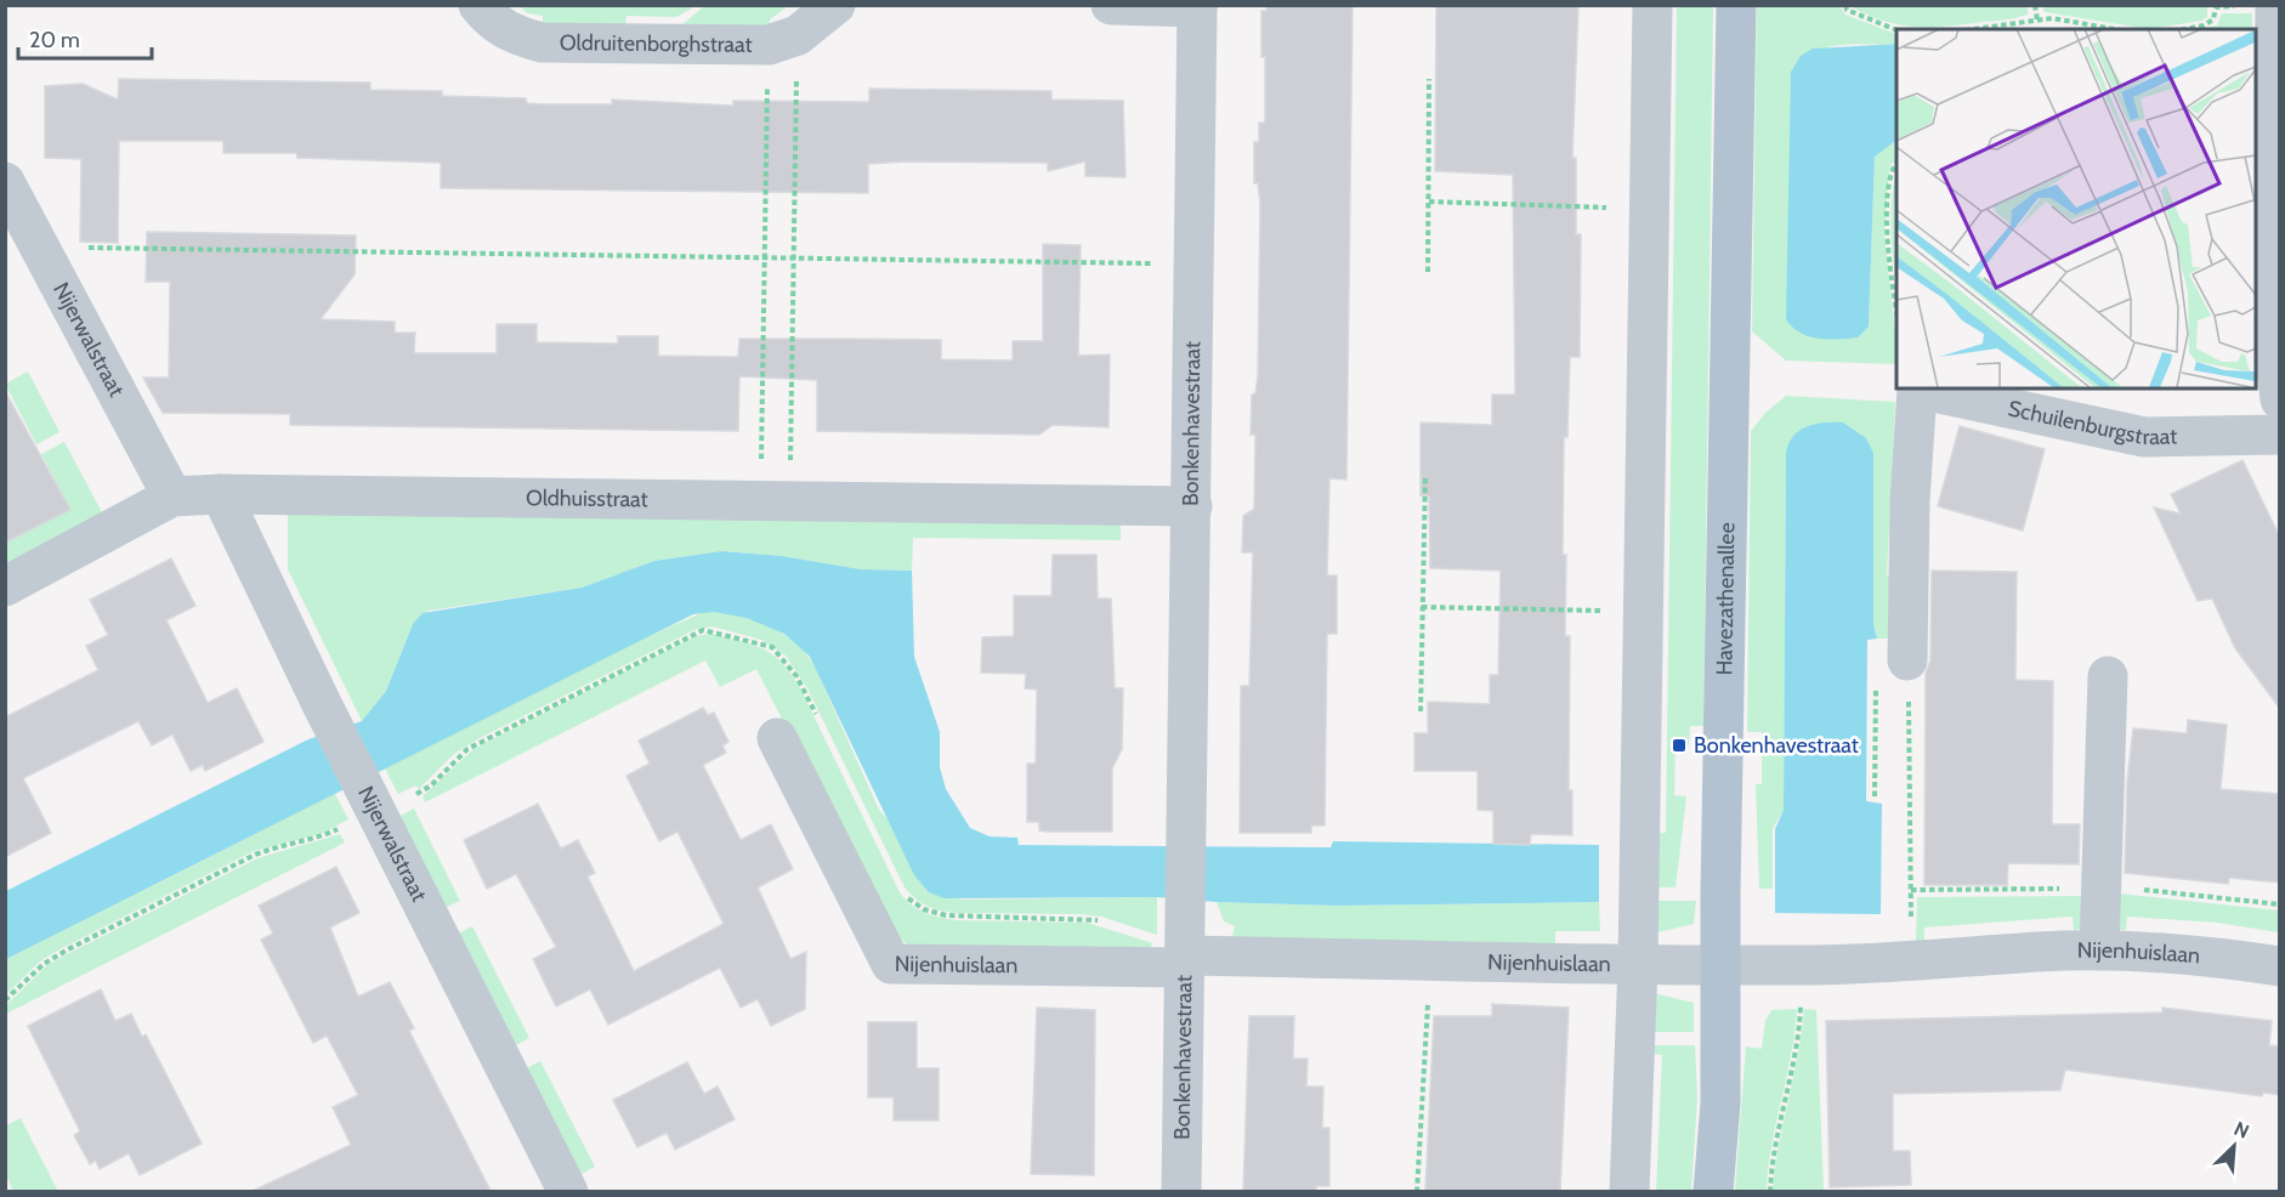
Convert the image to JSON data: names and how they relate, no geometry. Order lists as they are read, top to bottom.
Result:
{
  "streets": {
    "main road": ["Havezathenallee"],
    "street": [
      "Oldruitenborghstraat",
      "Nijerwalstraat",
      "Schuilenburgstraat",
      "Bonkenhavestraat",
      "Oldhuisstraat",
      "Nijenhuislaan"
    ]
  },
  "crossings": [
    ["Nijerwalstraat", "Oldhuisstraat"],
    ["Bonkenhavestraat", "Oldhuisstraat"],
    ["Bonkenhavestraat", "Nijenhuislaan"],
    ["Havezathenallee", "Nijenhuislaan"]
  ],
  "places": {
    "transit": ["Bonkenhavestraat"]
  },
  "scale_bar": "20 m",
  "north": "top right"
}
